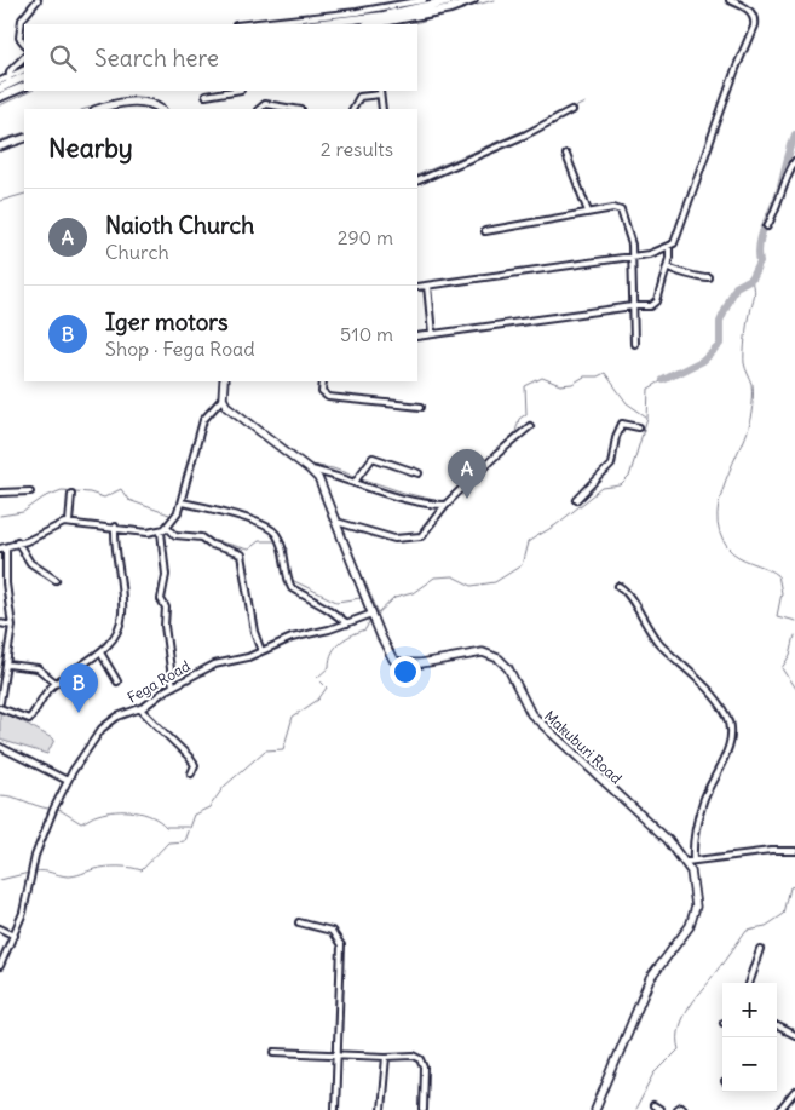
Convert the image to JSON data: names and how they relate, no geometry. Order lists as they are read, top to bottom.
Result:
{
  "streets": {
    "street": ["Fega Road", "Makuburi Road"]
  },
  "crossings": [
    ["Fega Road", "Makuburi Road"]
  ],
  "page": {
    "search": "Search here",
    "heading": ["Nearby", "2 results"],
    "list": [
      {
        "mark": "A",
        "name": "Naioth Church",
        "note": "Church",
        "value": "290 m"
      },
      {
        "mark": "B",
        "name": "Iger motors",
        "note": "Shop · Fega Road",
        "value": "510 m"
      }
    ],
    "pins": ["A", "B"],
    "map_buttons": ["+", "−"]
  }
}
